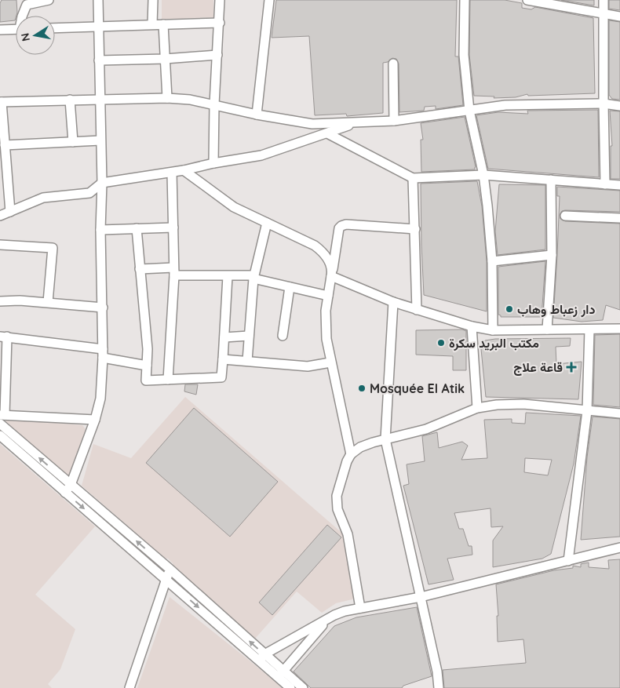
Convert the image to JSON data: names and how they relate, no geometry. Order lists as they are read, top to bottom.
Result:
{
  "places": {
    "other": ["دار زعباط وهاب", "مكتب البريد سكرة", "Mosquée El Atik"],
    "health": ["قاعة علاج"]
  },
  "north": "left"
}
